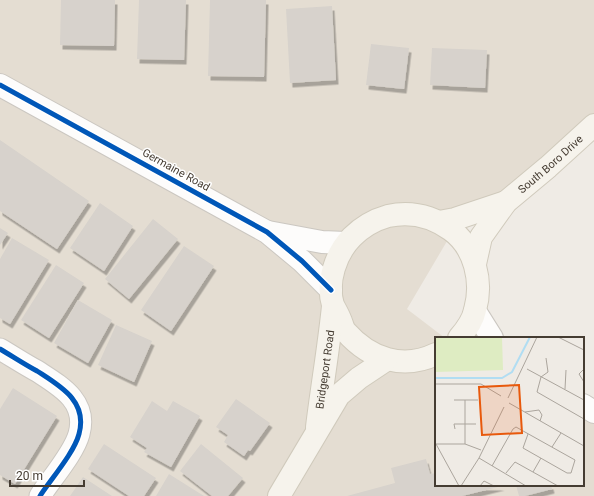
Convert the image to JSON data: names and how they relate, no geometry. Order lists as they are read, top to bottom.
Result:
{
  "streets": {
    "main road": ["South Boro Drive", "Bridgeport Road"],
    "street": ["Germaine Road"]
  },
  "crossings": [
    ["South Boro Drive", "Bridgeport Road"],
    ["Germaine Road", "Bridgeport Road"]
  ],
  "scale_bar": "20 m"
}
